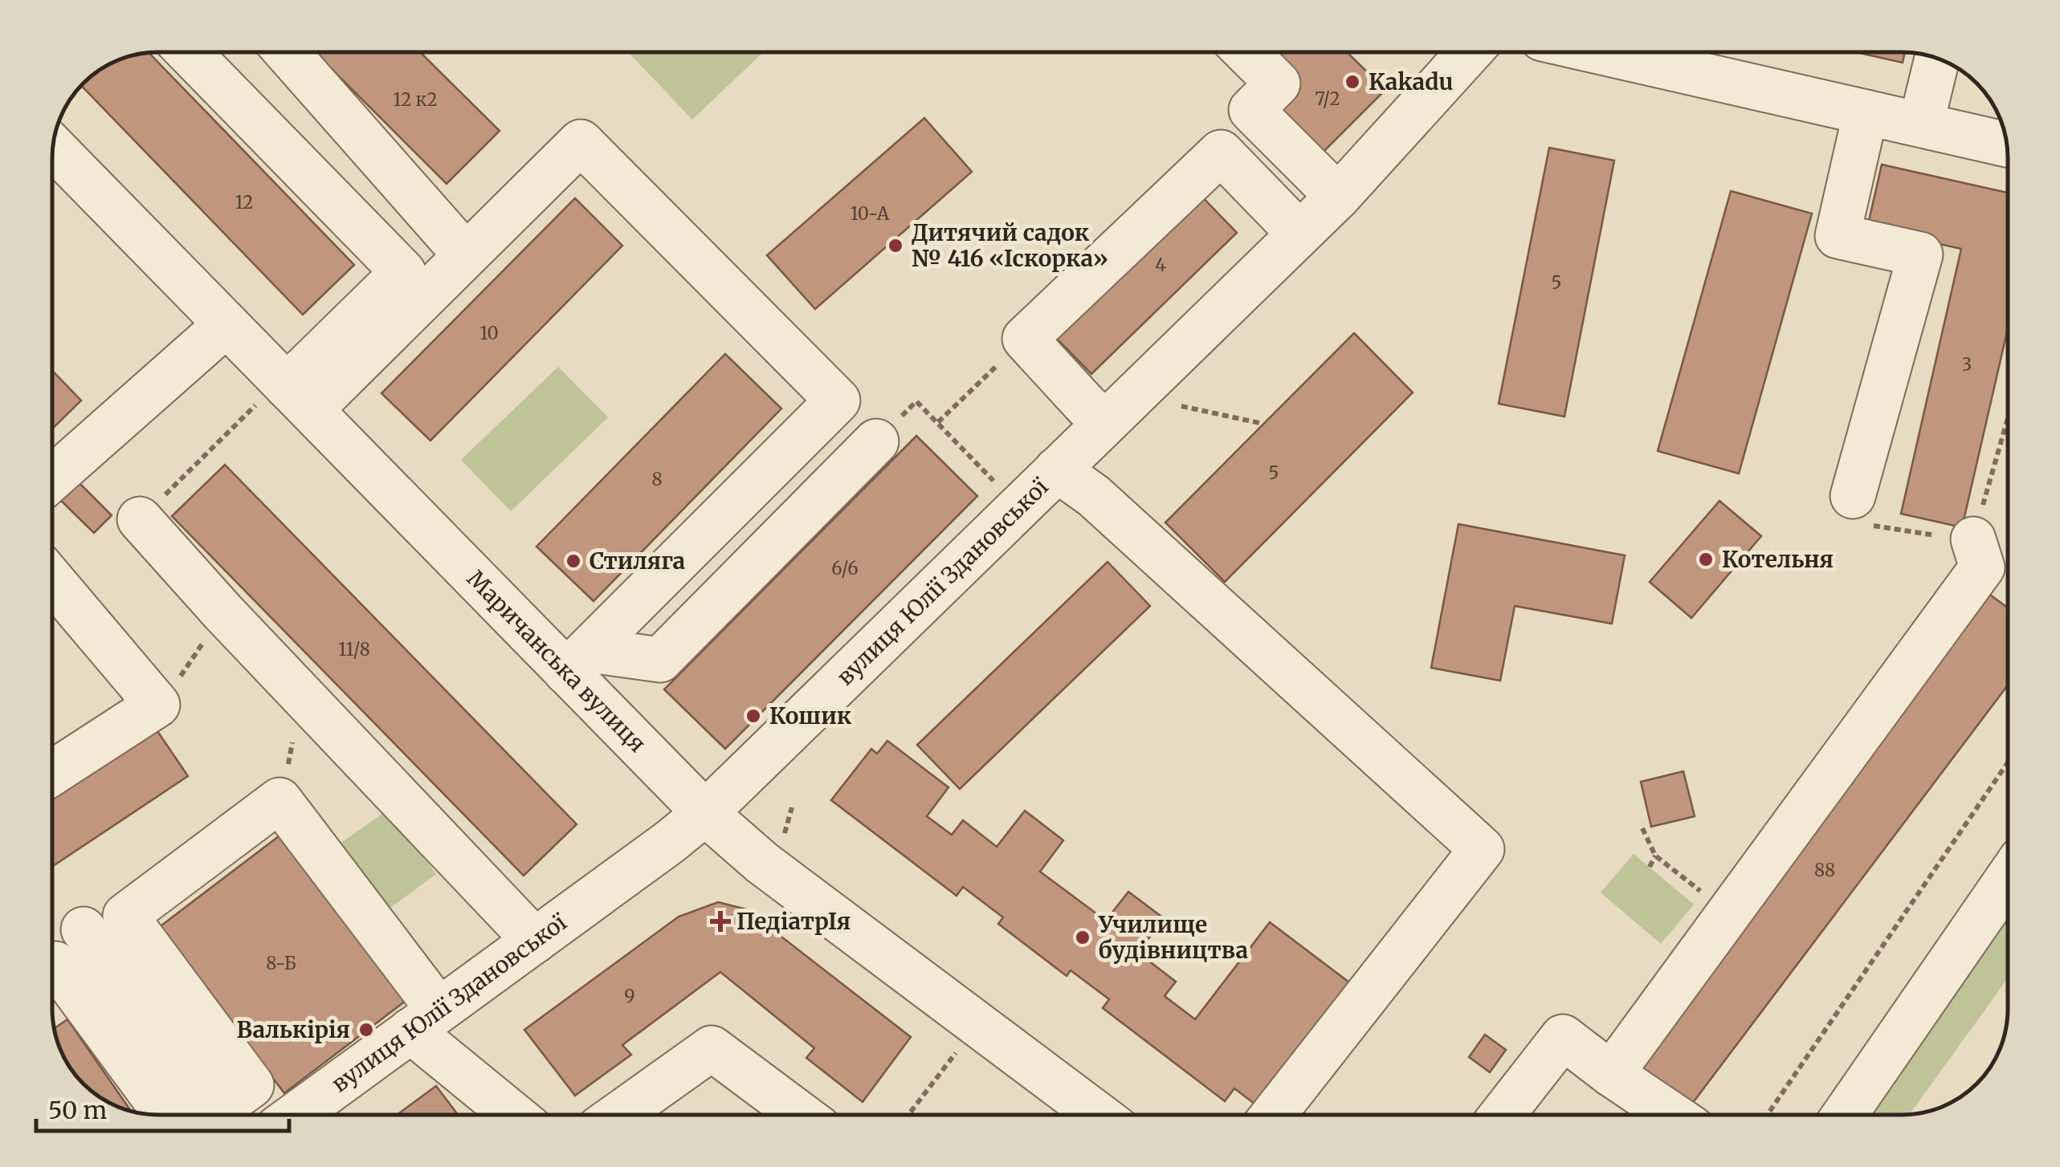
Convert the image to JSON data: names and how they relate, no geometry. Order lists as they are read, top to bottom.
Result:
{
  "streets": {
    "street": ["вулиця Юлії Здановської", "Маричанська вулиця"]
  },
  "crossings": [
    ["вулиця Юлії Здановської", "Маричанська вулиця"]
  ],
  "places": {
    "other": [
      "Kakadu",
      "Дитячий садок № 416 «Іскорка»",
      "Котельня",
      "Стиляга",
      "Кошик",
      "Училище будівництва",
      "Валькірія"
    ],
    "health": ["ПедіатрІя"]
  },
  "house_numbers": [
    "7/2",
    "12 к2",
    "12",
    "10-А",
    "4",
    "5",
    "10",
    "3",
    "5",
    "8",
    "6/6",
    "11/8",
    "88",
    "8-Б",
    "9"
  ],
  "scale_bar": "50 m"
}
